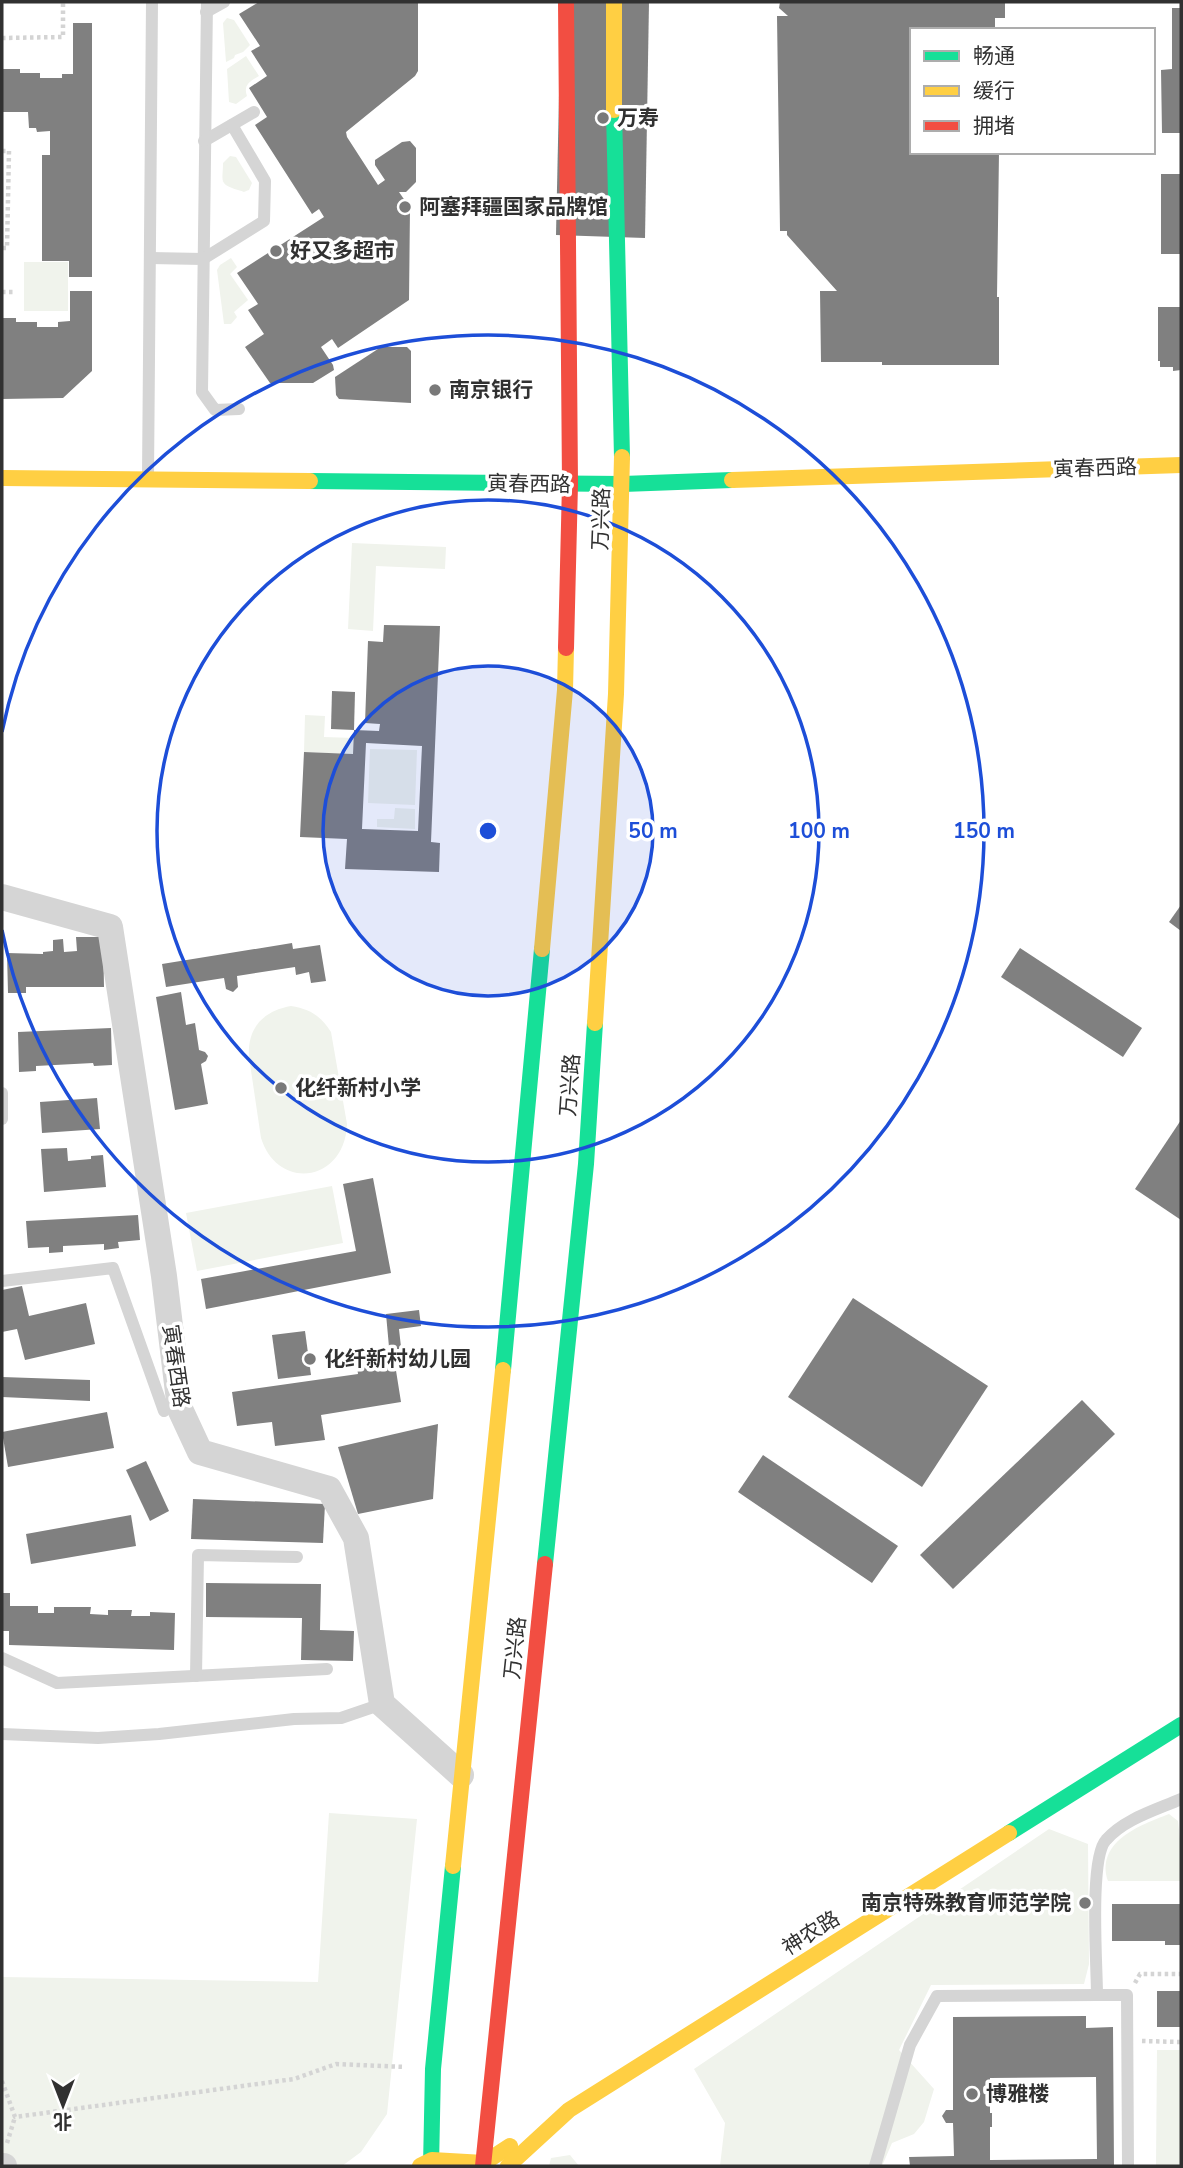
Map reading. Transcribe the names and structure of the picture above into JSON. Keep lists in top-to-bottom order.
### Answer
{
  "streets": {
    "main road": ["寅春西路", "万兴路", "神农路"]
  },
  "crossings": [
    ["寅春西路", "万兴路"],
    ["万兴路", "神农路"]
  ],
  "places": [
    "万寿",
    "阿塞拜疆国家品牌馆",
    "好又多超市",
    "南京银行",
    "化纤新村小学",
    "化纤新村幼儿园",
    "南京特殊教育师范学院",
    "博雅楼"
  ],
  "legend": ["畅通", "缓行", "拥堵"],
  "north": "bottom",
  "rings": ["50 m", "100 m", "150 m"]
}
